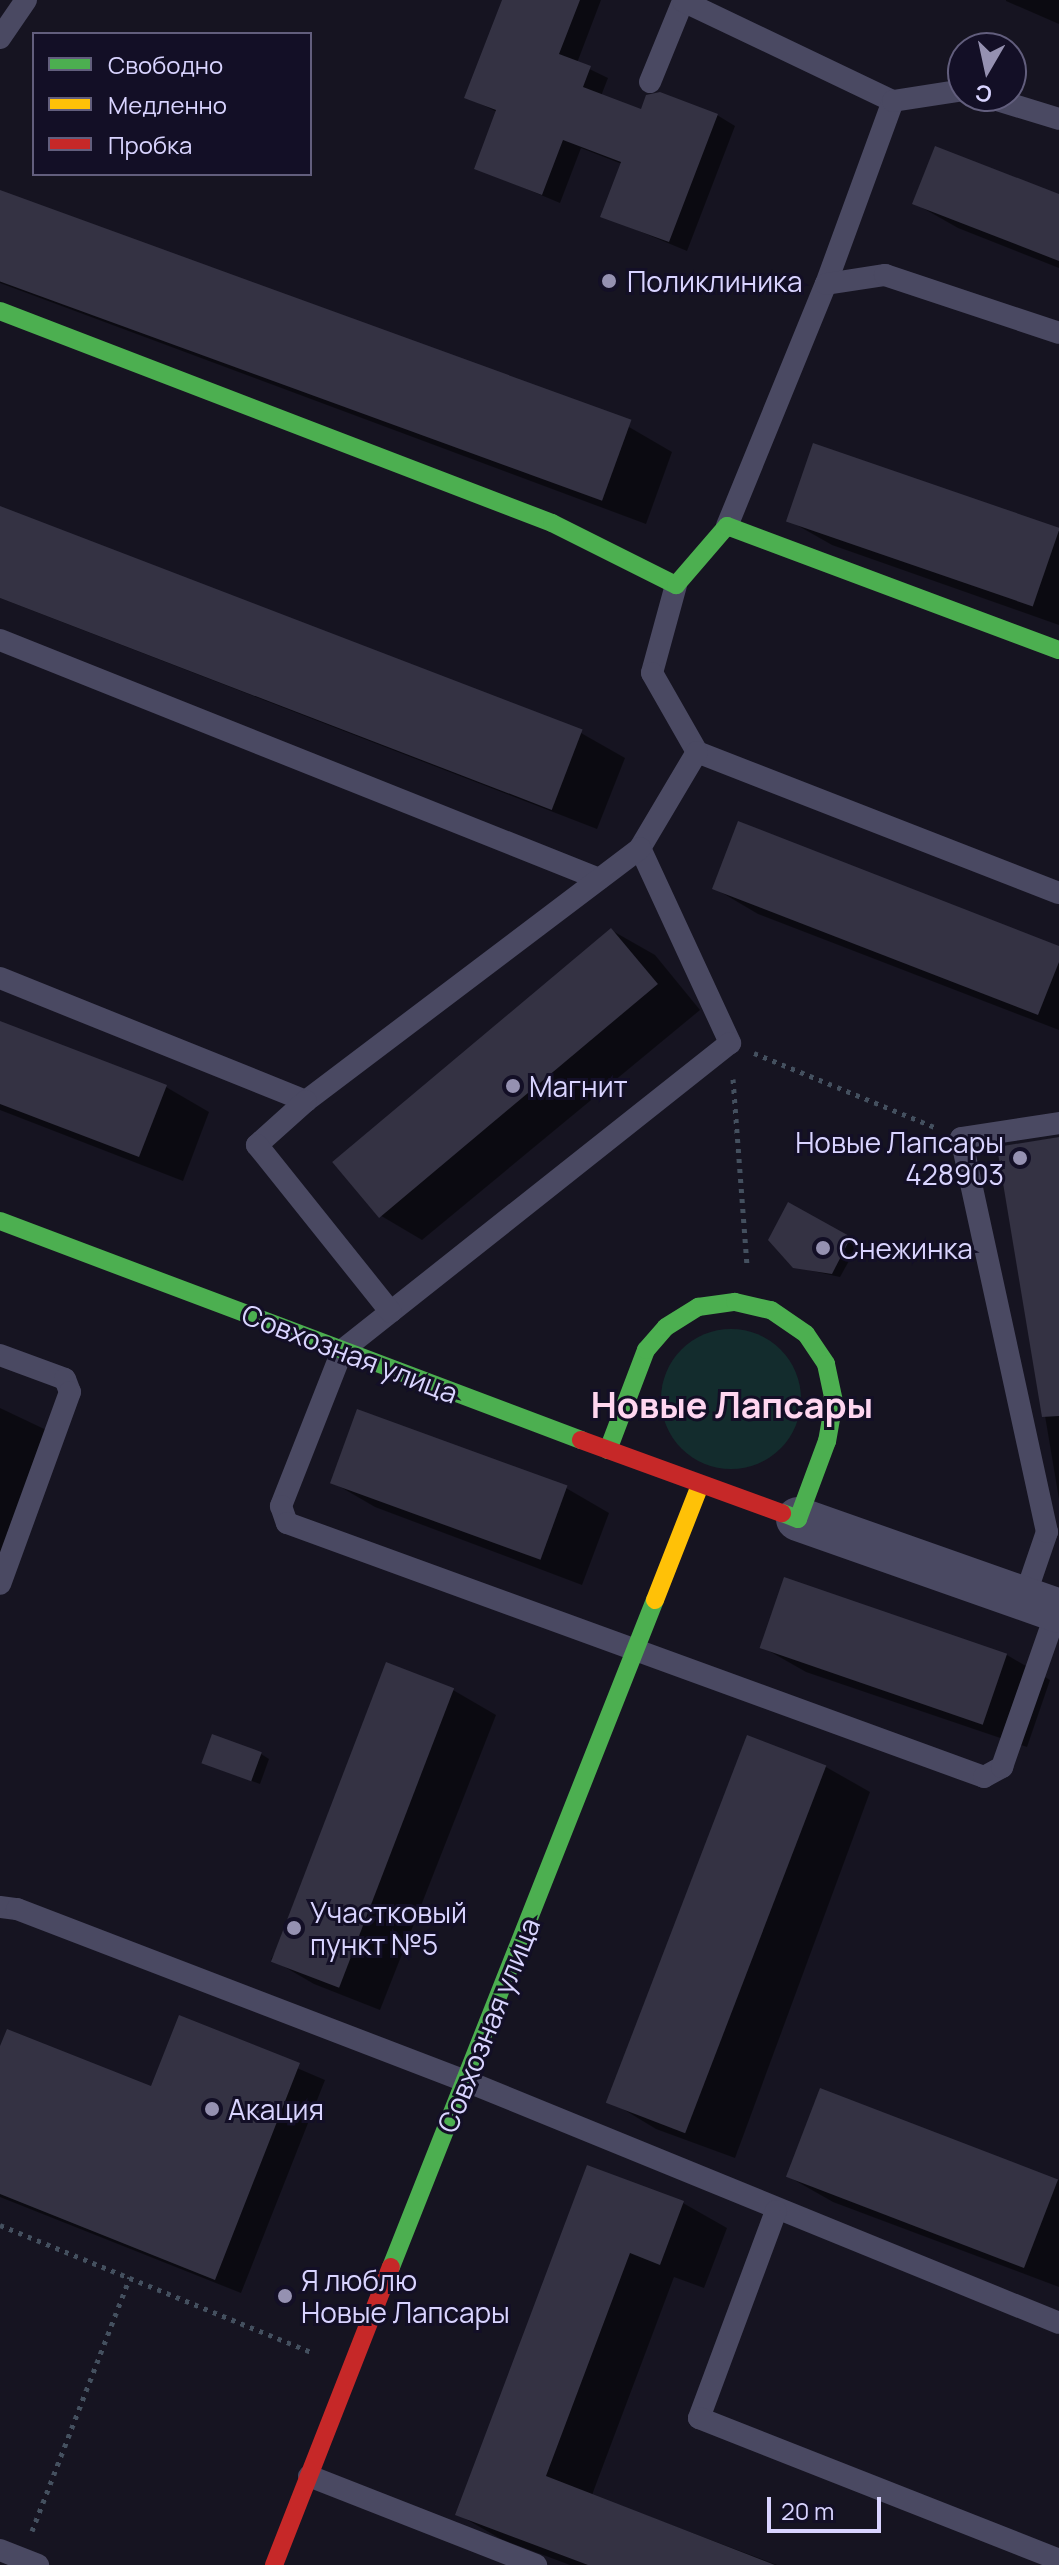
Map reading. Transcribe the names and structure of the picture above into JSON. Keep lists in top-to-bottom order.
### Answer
{
  "streets": {
    "street": ["Совхозная улица"]
  },
  "districts": ["Новые Лапсары"],
  "places": [
    "Поликлиника",
    "Магнит",
    "Новые Лапсары 428903",
    "Снежинка",
    "Участковый пункт №5",
    "Акация",
    "Я люблю Новые Лапсары"
  ],
  "legend": ["Свободно", "Медленно", "Пробка"],
  "scale_bar": "20 m",
  "north": "bottom"
}
